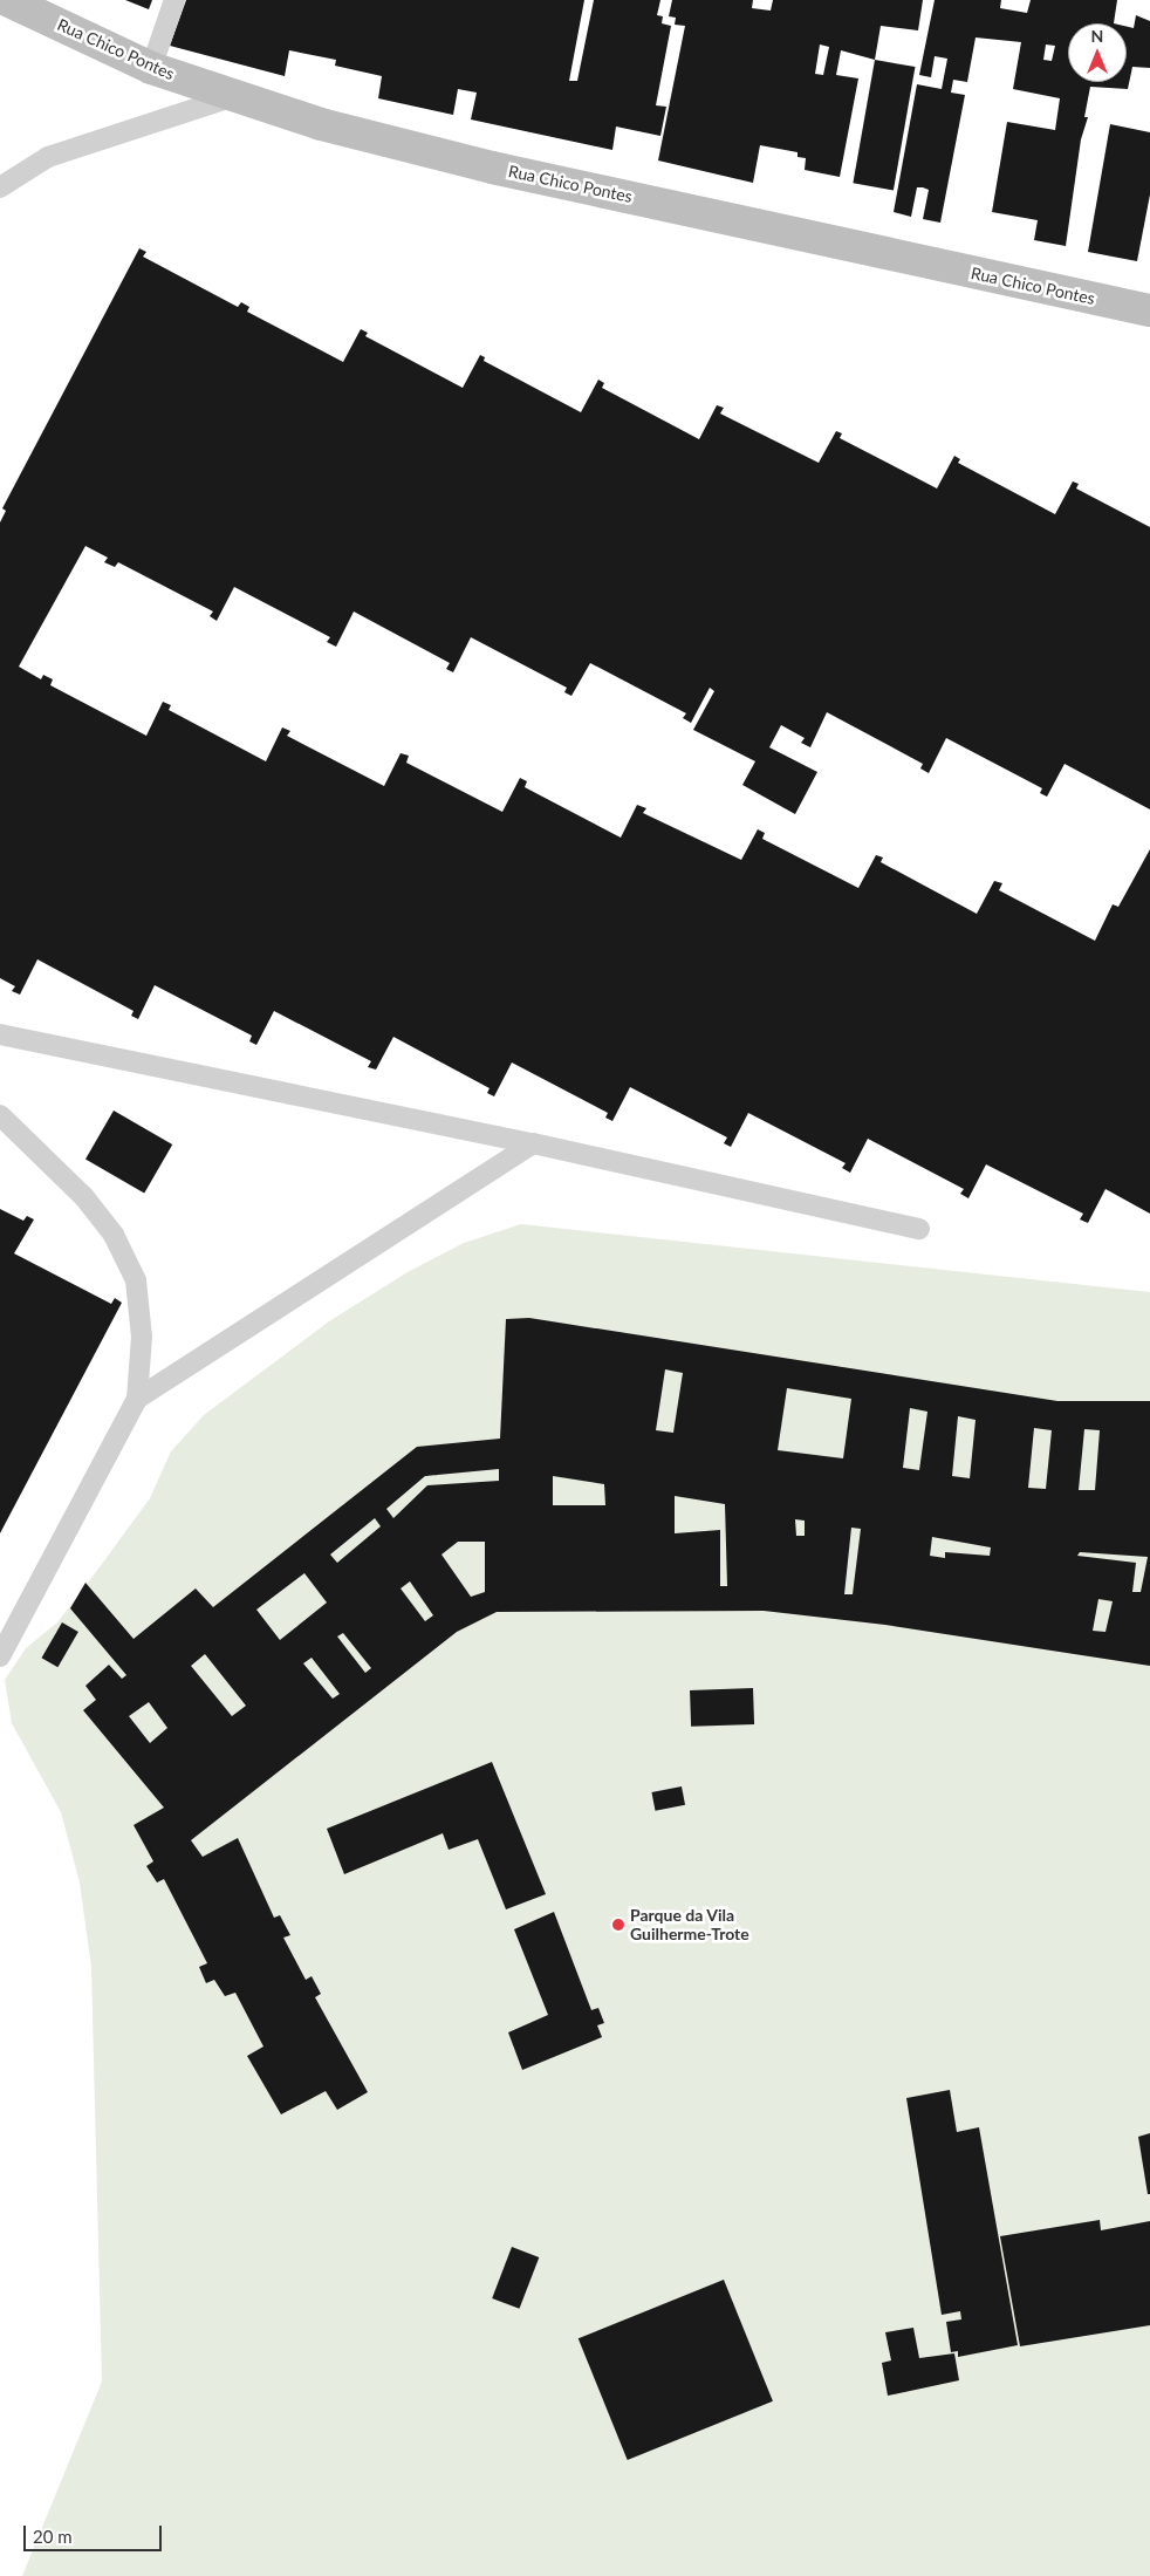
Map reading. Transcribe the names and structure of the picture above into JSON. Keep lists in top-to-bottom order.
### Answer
{
  "streets": {
    "main road": ["Rua Chico Pontes"]
  },
  "places": ["Parque da Vila Guilherme-Trote"],
  "scale_bar": "20 m",
  "north": "top"
}
